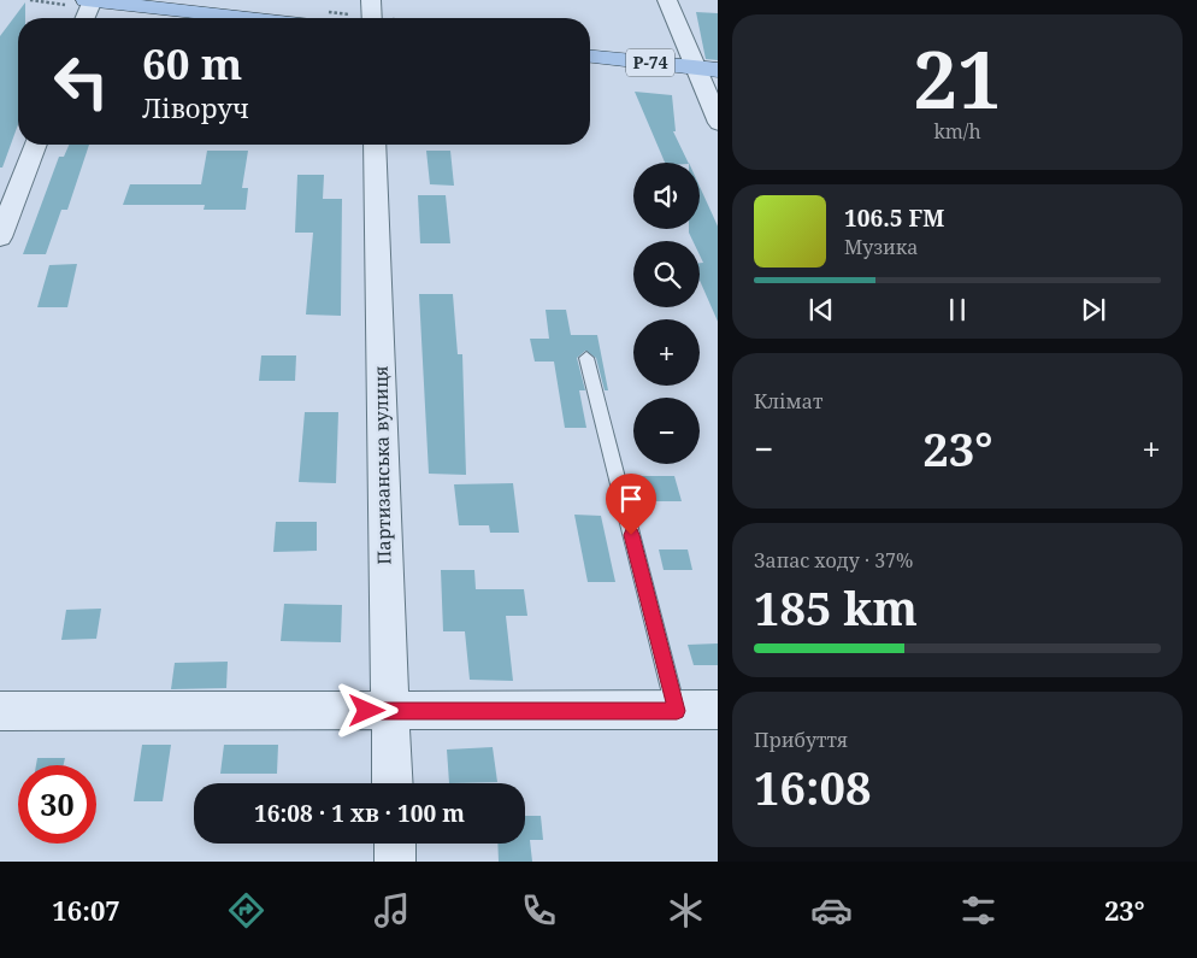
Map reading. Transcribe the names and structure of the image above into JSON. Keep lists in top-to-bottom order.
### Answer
{
  "streets": {
    "main road": ["Р-74"],
    "street": ["Партизанська вулиця"]
  },
  "page": {
    "tile": [
      ["21", "km/h"],
      "Клімат",
      ["Запас ходу · 37%", "185 km"],
      ["Прибуття", "16:08"]
    ],
    "turn": ["60 m", "Ліворуч"],
    "map_buttons": ["+", "−"],
    "song": ["106.5 FM", "Музика"],
    "heat": ["−", "23°", "+"],
    "limit": "30",
    "trip": "16:08 · 1 хв · 100 m",
    "tabs": ["16:07", "23°"]
  }
}
